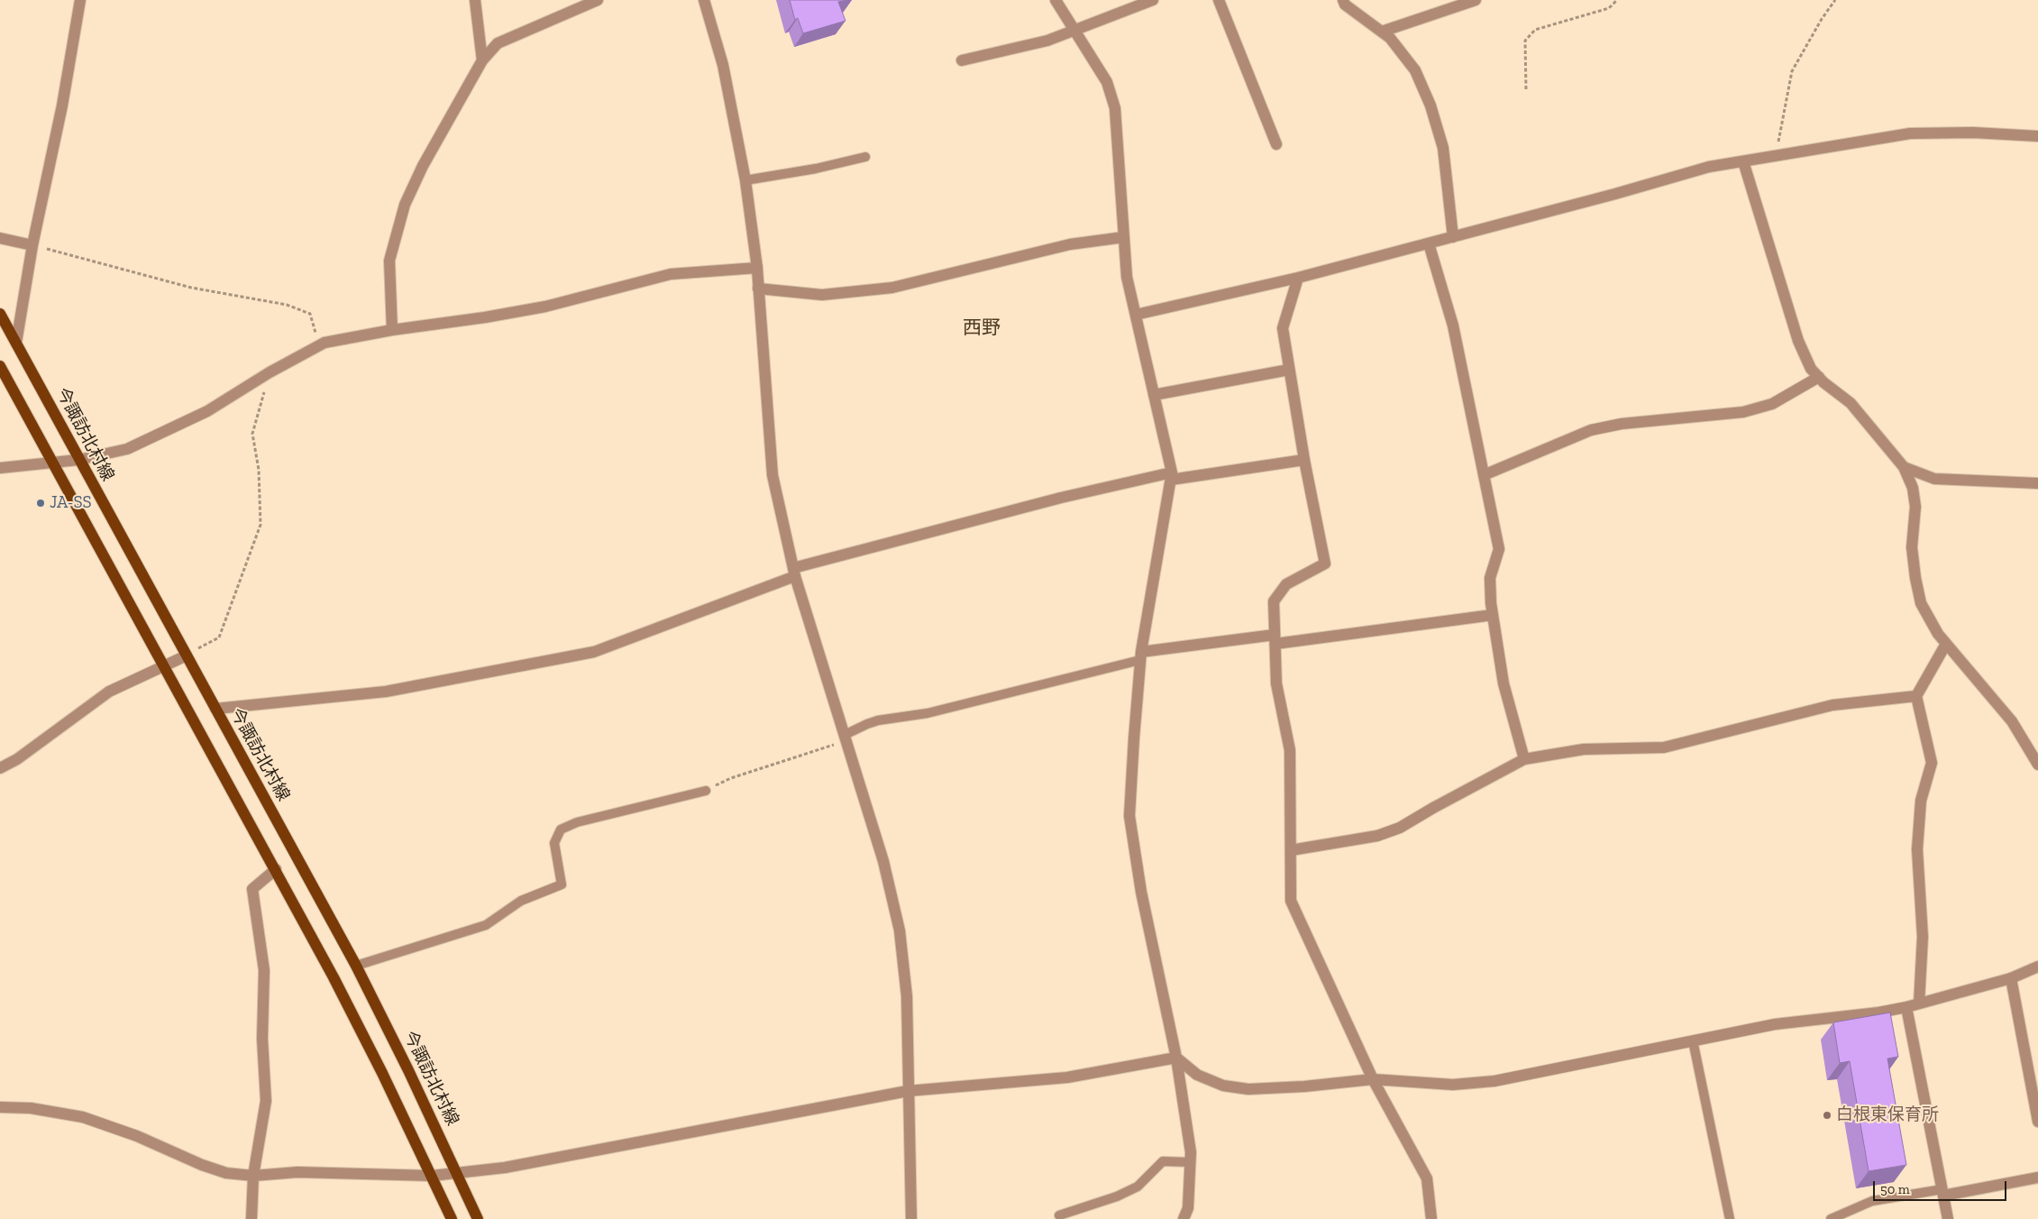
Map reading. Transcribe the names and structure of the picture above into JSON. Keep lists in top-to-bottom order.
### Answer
{
  "streets": {
    "main road": ["今諏訪北村線"]
  },
  "districts": ["西野"],
  "places": ["JA-SS", "白根東保育所"],
  "scale_bar": "50 m"
}
